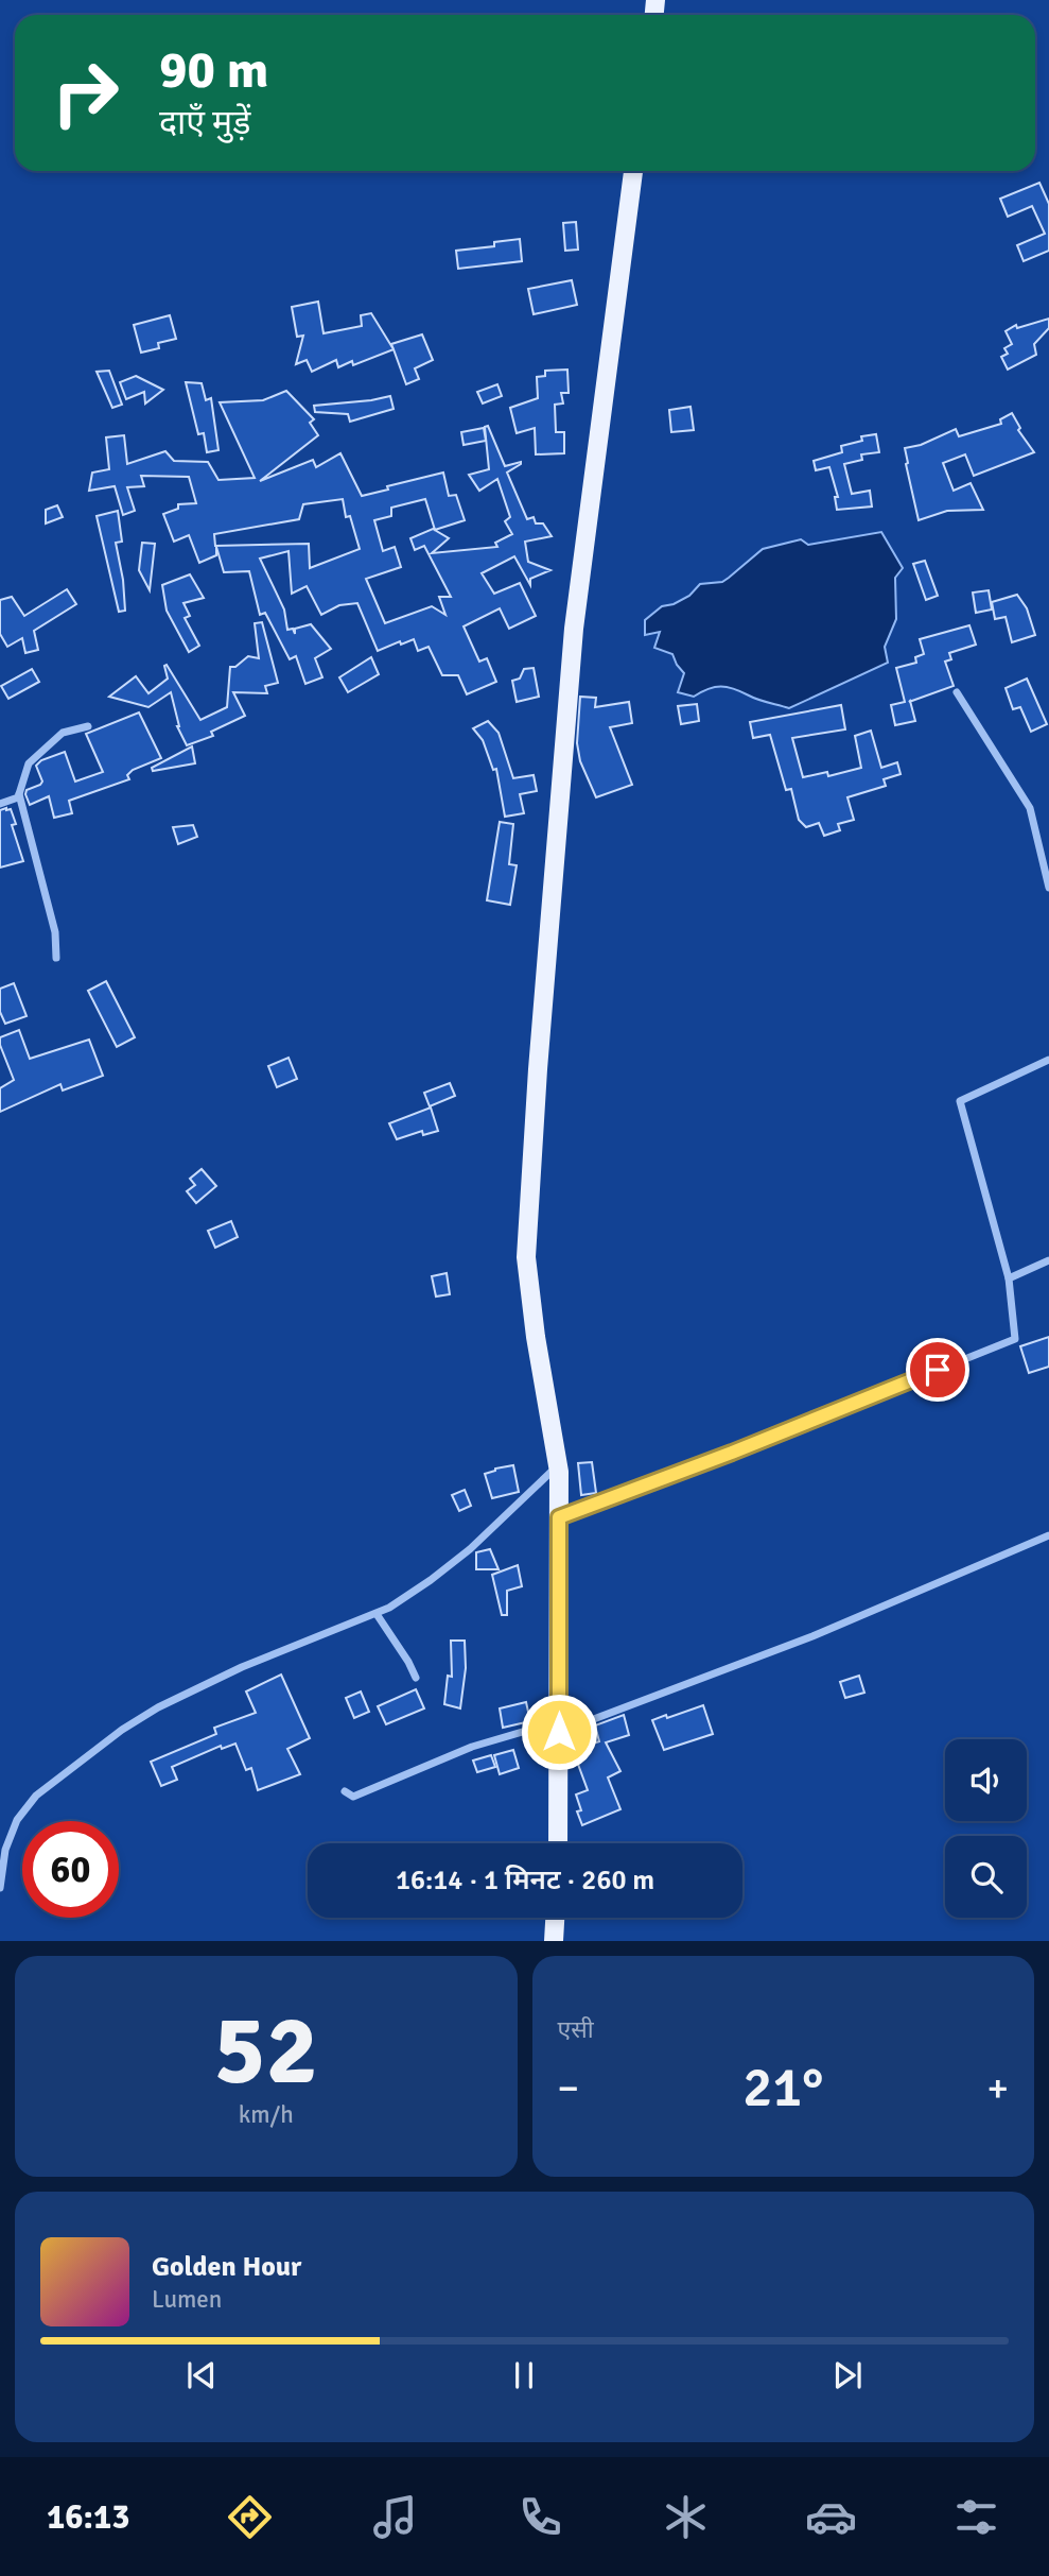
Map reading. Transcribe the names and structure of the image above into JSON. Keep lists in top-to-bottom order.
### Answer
{
  "page": {
    "turn": ["90 m", "दाएँ मुड़ें"],
    "limit": "60",
    "trip": "16:14 · 1 मिनट · 260 m",
    "tile": [
      ["52", "km/h"],
      "एसी"
    ],
    "heat": ["−", "21°", "+"],
    "song": ["Golden Hour", "Lumen"],
    "tabs": "16:13"
  }
}
